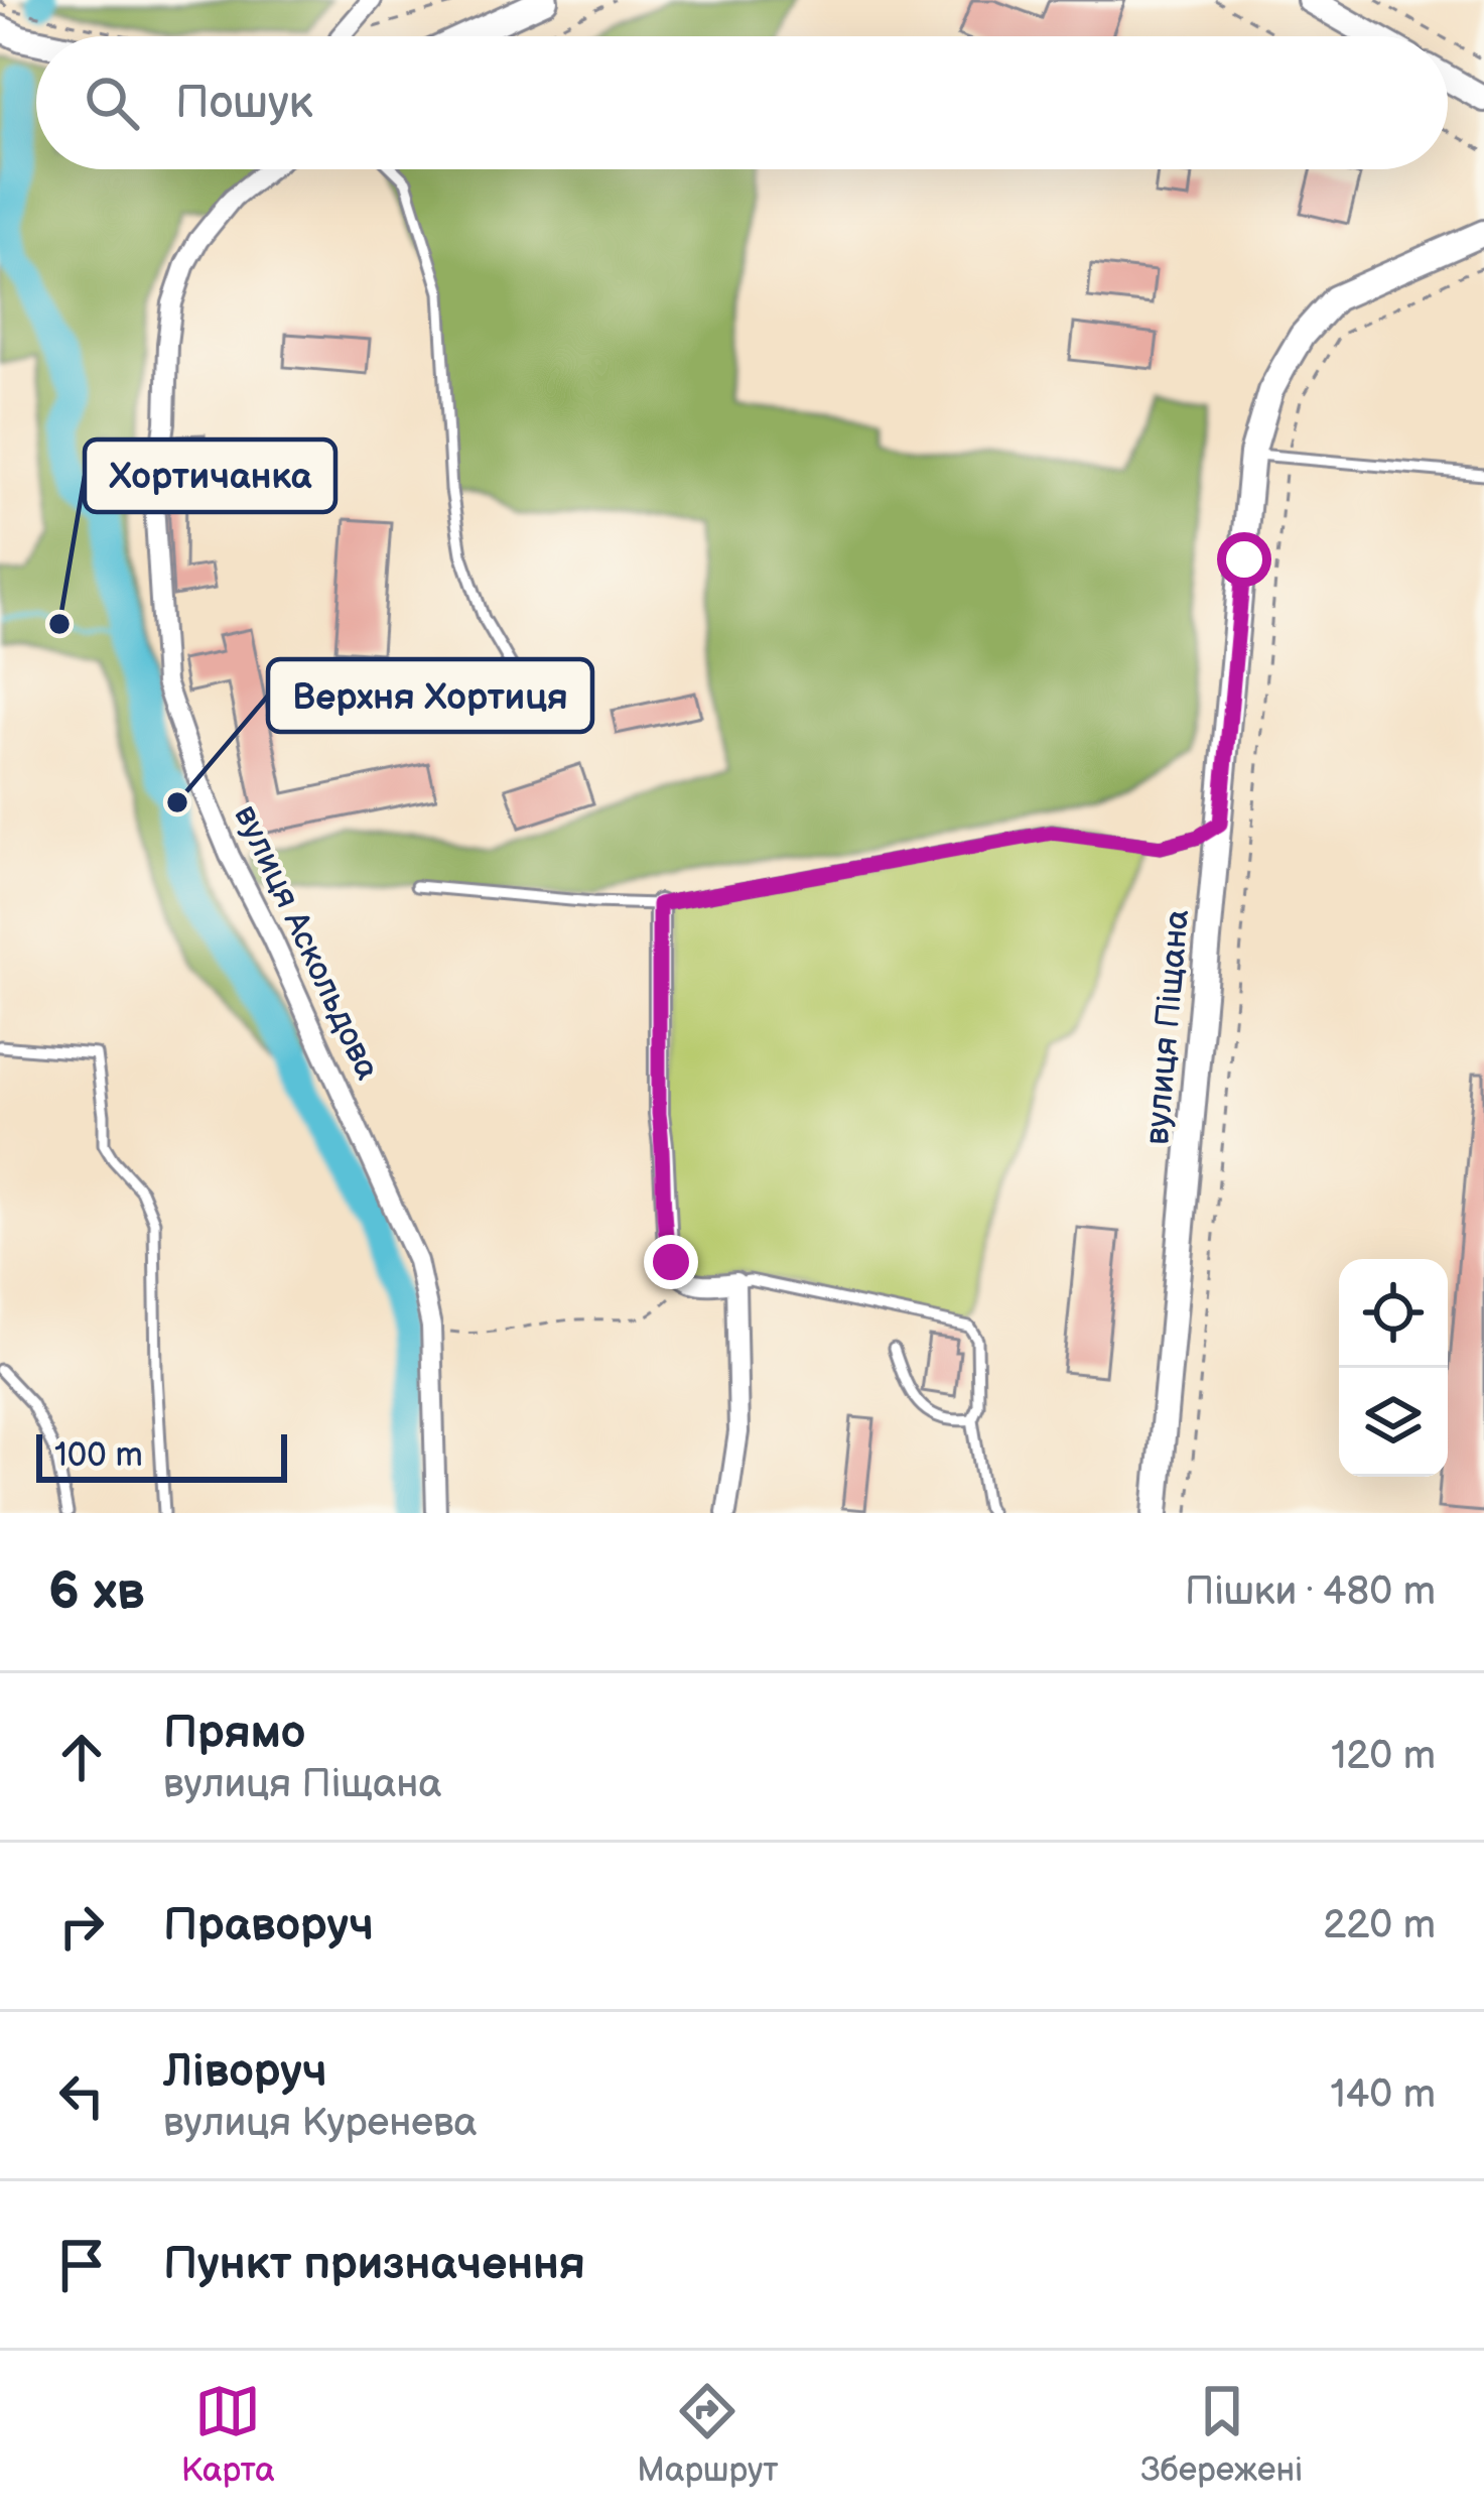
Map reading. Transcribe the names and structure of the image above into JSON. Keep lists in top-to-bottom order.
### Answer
{
  "streets": {
    "street": ["вулиця Аскольдова", "вулиця Піщана"]
  },
  "places": ["Хортичанка", "Верхня Хортиця"],
  "scale_bar": "100 m",
  "page": {
    "search": "Пошук",
    "scale": "100 m",
    "heading": ["6 хв", "Пішки · 480 m"],
    "list": [
      ["Прямо", "вулиця Піщана", "120 m"],
      ["Праворуч", "220 m"],
      ["Ліворуч", "вулиця Куренева", "140 m"],
      "Пункт призначення"
    ],
    "nav": ["Карта", "Маршрут", "Збережені"]
  }
}
